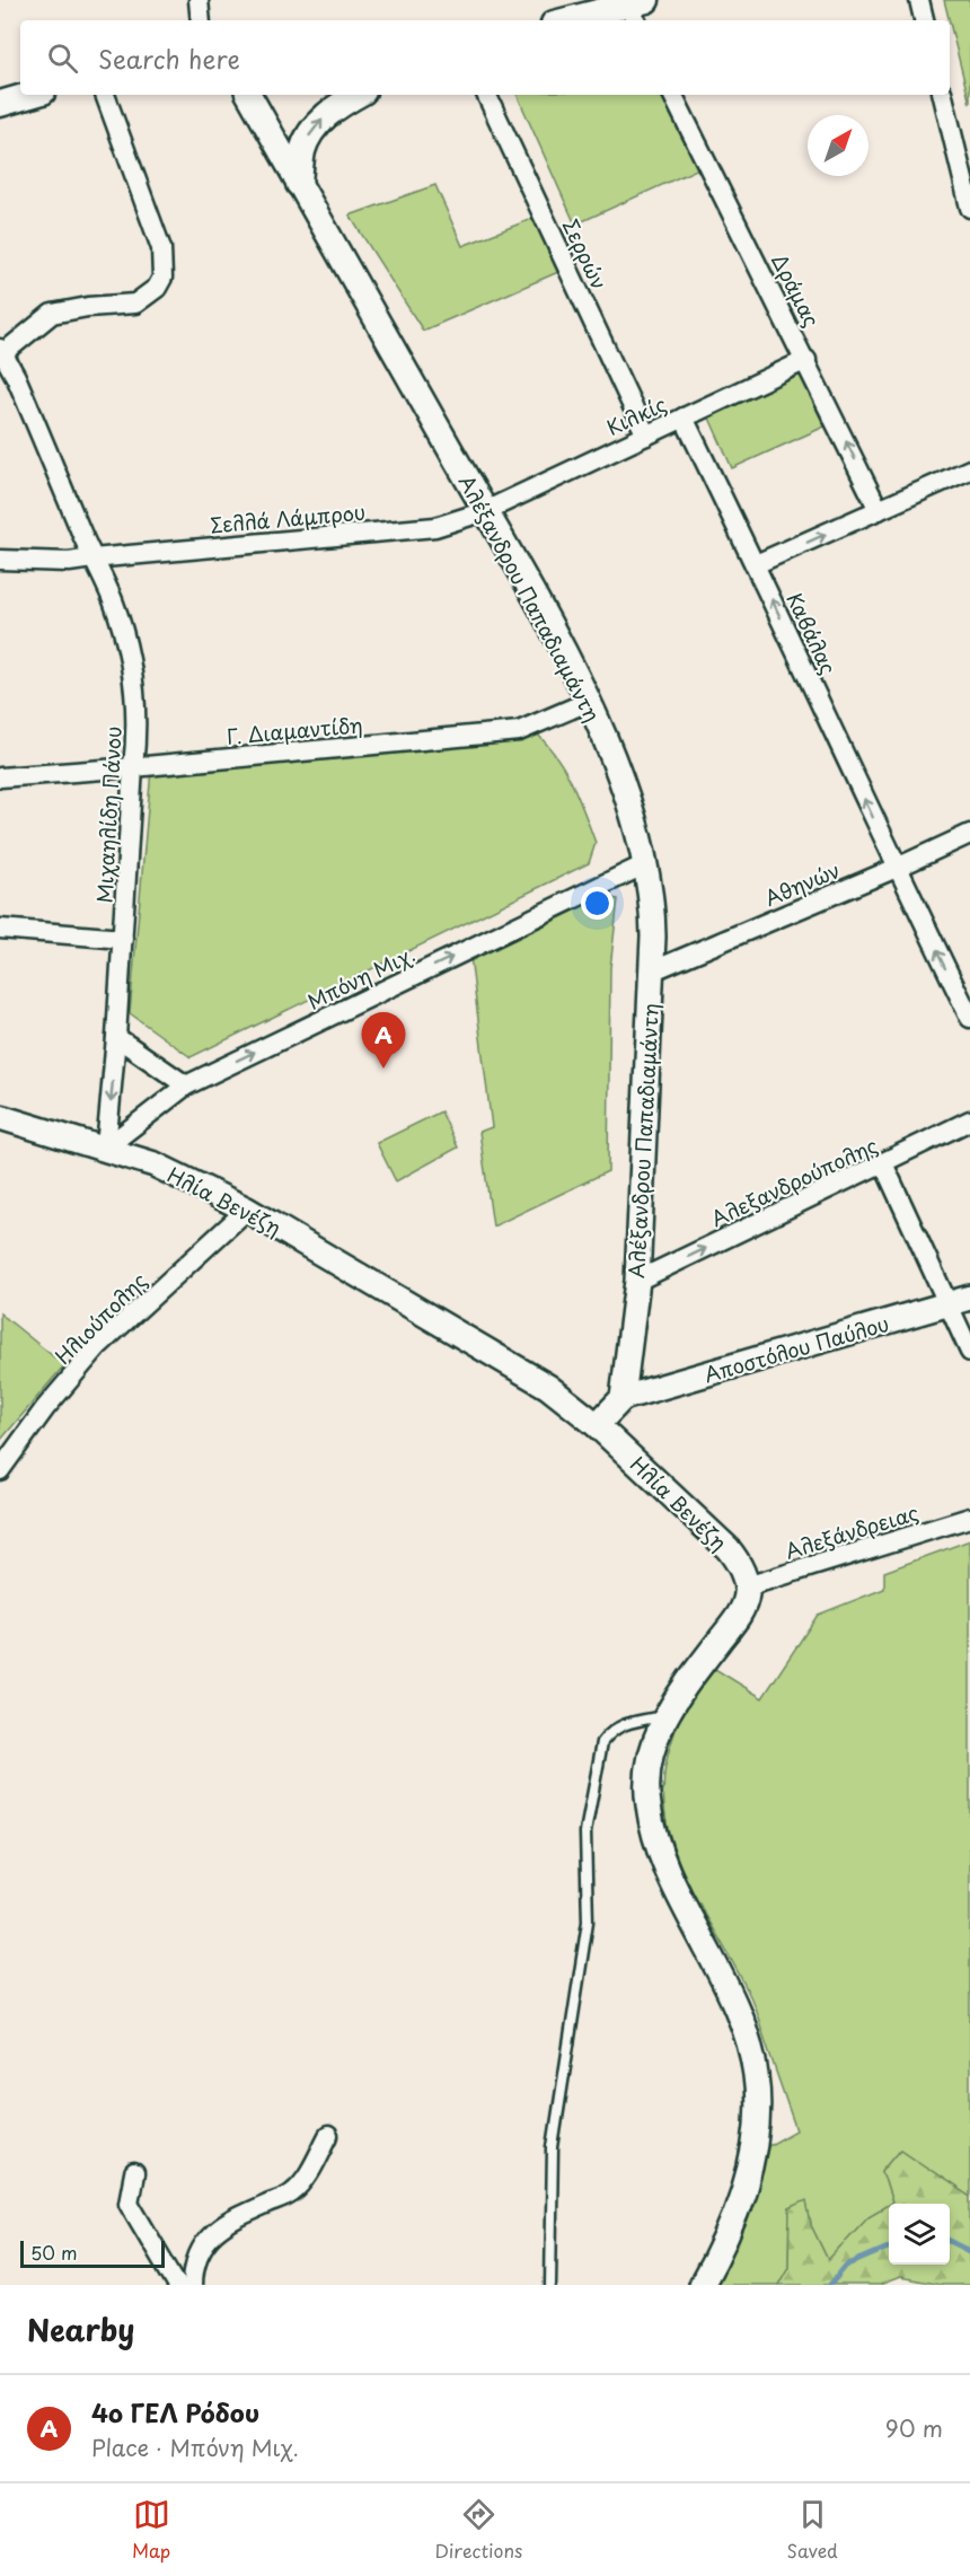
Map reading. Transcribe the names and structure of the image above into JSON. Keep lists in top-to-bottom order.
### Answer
{
  "streets": {
    "street": [
      "Σερρών",
      "Δράμας",
      "Κιλκίς",
      "Σελλά Λάμπρου",
      "Αλέξανδρου Παπαδιαμάντη",
      "Καβάλας",
      "Γ. Διαμαντίδη",
      "Μιχαηλίδη Πάνου",
      "Αθηνών",
      "Μπόνη Μιχ.",
      "Αλεξανδρούπολης",
      "Ηλία Βενέζη",
      "Ηλιούπολης",
      "Αποστόλου Παύλου",
      "Αλεξάνδρειας"
    ]
  },
  "crossings": [
    ["Σερρών", "Κιλκίς"],
    ["Δράμας", "Κιλκίς"],
    ["Κιλκίς", "Σελλά Λάμπρου"],
    ["Κιλκίς", "Αλέξανδρου Παπαδιαμάντη"],
    ["Κιλκίς", "Καβάλας"],
    ["Σελλά Λάμπρου", "Αλέξανδρου Παπαδιαμάντη"],
    ["Σελλά Λάμπρου", "Μιχαηλίδη Πάνου"],
    ["Αλέξανδρου Παπαδιαμάντη", "Γ. Διαμαντίδη"],
    ["Αλέξανδρου Παπαδιαμάντη", "Αθηνών"],
    ["Αλέξανδρου Παπαδιαμάντη", "Μπόνη Μιχ."],
    ["Αλέξανδρου Παπαδιαμάντη", "Αλεξανδρούπολης"],
    ["Αλέξανδρου Παπαδιαμάντη", "Αποστόλου Παύλου"],
    ["Καβάλας", "Αθηνών"],
    ["Γ. Διαμαντίδη", "Μιχαηλίδη Πάνου"],
    ["Μιχαηλίδη Πάνου", "Μπόνη Μιχ."],
    ["Μιχαηλίδη Πάνου", "Ηλία Βενέζη"],
    ["Μπόνη Μιχ.", "Ηλία Βενέζη"],
    ["Ηλία Βενέζη", "Ηλιούπολης"],
    ["Ηλία Βενέζη", "Αλεξάνδρειας"]
  ],
  "one_way": [
    "Δράμας",
    "Καβάλας",
    "Μπόνη Μιχ.",
    "Αλεξανδρούπολης"
  ],
  "scale_bar": "50 m",
  "north": "top right",
  "page": {
    "search": "Search here",
    "pins": "A",
    "scale": "50 m",
    "heading": "Nearby",
    "list": [
      {
        "mark": "A",
        "name": "4ο ΓΕΛ Ρόδου",
        "note": "Place · Μπόνη Μιχ.",
        "value": "90 m"
      }
    ],
    "nav": ["Map", "Directions", "Saved"]
  }
}
